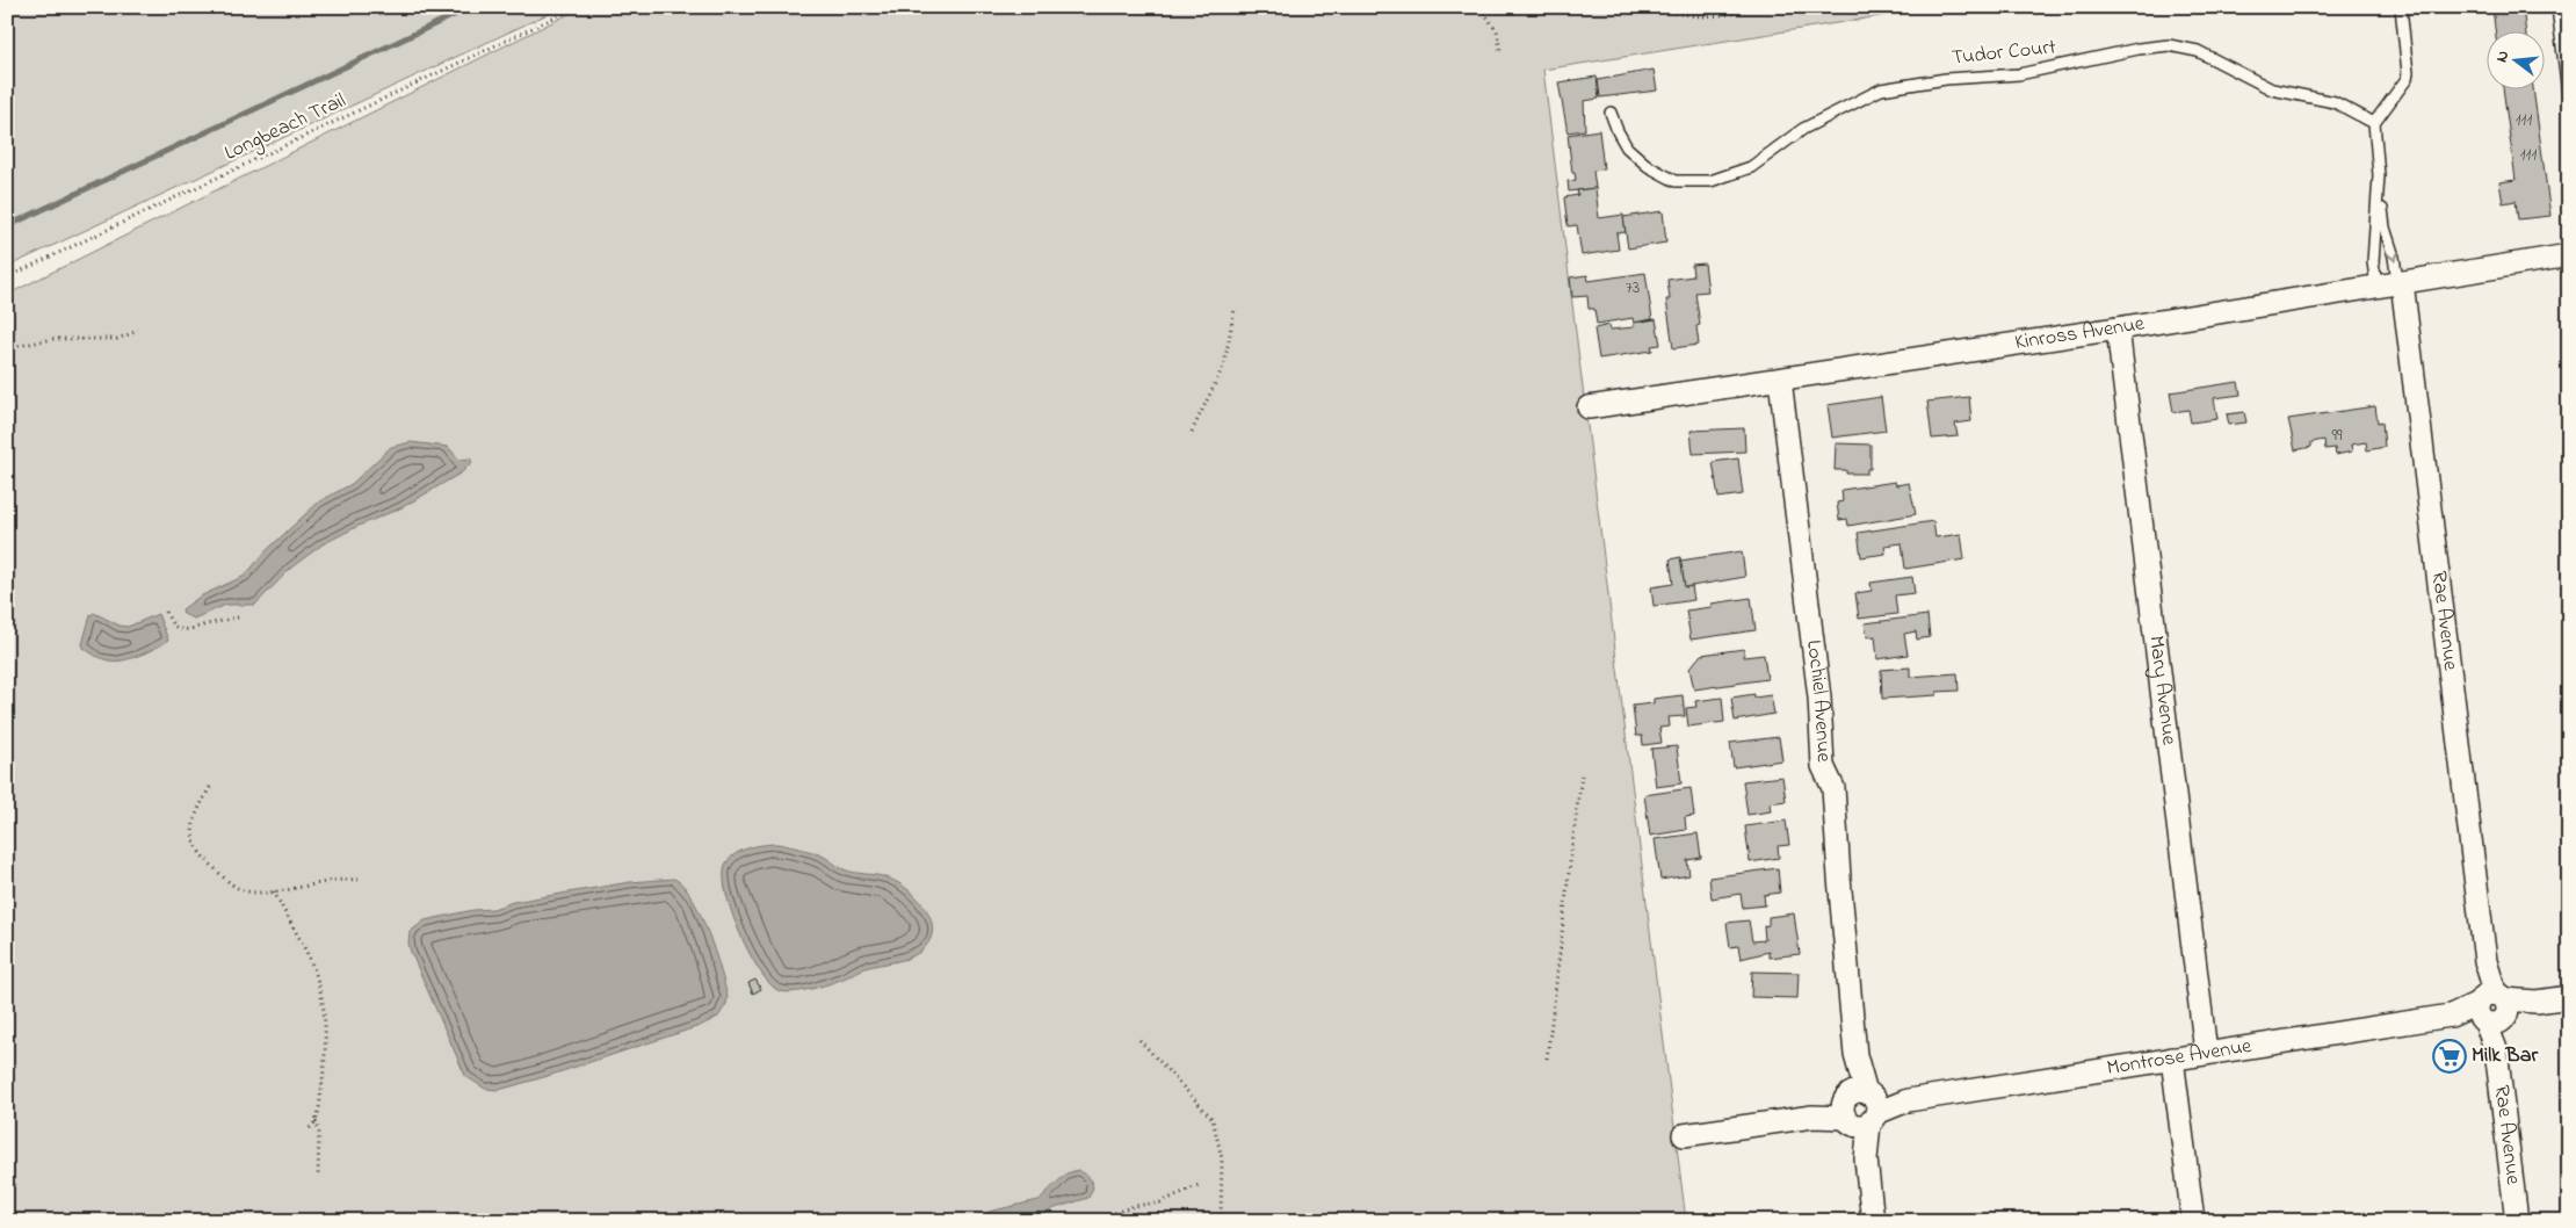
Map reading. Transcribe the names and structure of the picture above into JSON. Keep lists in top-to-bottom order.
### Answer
{
  "streets": {
    "street": [
      "Kinross Avenue",
      "Rae Avenue",
      "Mary Avenue",
      "Lochiel Avenue",
      "Montrose Avenue"
    ],
    "lane": ["Tudor Court"],
    "path": ["Longbeach Trail"]
  },
  "crossings": [
    ["Kinross Avenue", "Rae Avenue"],
    ["Kinross Avenue", "Mary Avenue"],
    ["Kinross Avenue", "Lochiel Avenue"],
    ["Rae Avenue", "Montrose Avenue"],
    ["Mary Avenue", "Montrose Avenue"],
    ["Lochiel Avenue", "Montrose Avenue"]
  ],
  "places": {
    "supermarket": ["Milk Bar"]
  },
  "house_numbers": [
    "111",
    "111",
    "73",
    "99"
  ],
  "north": "left"
}
